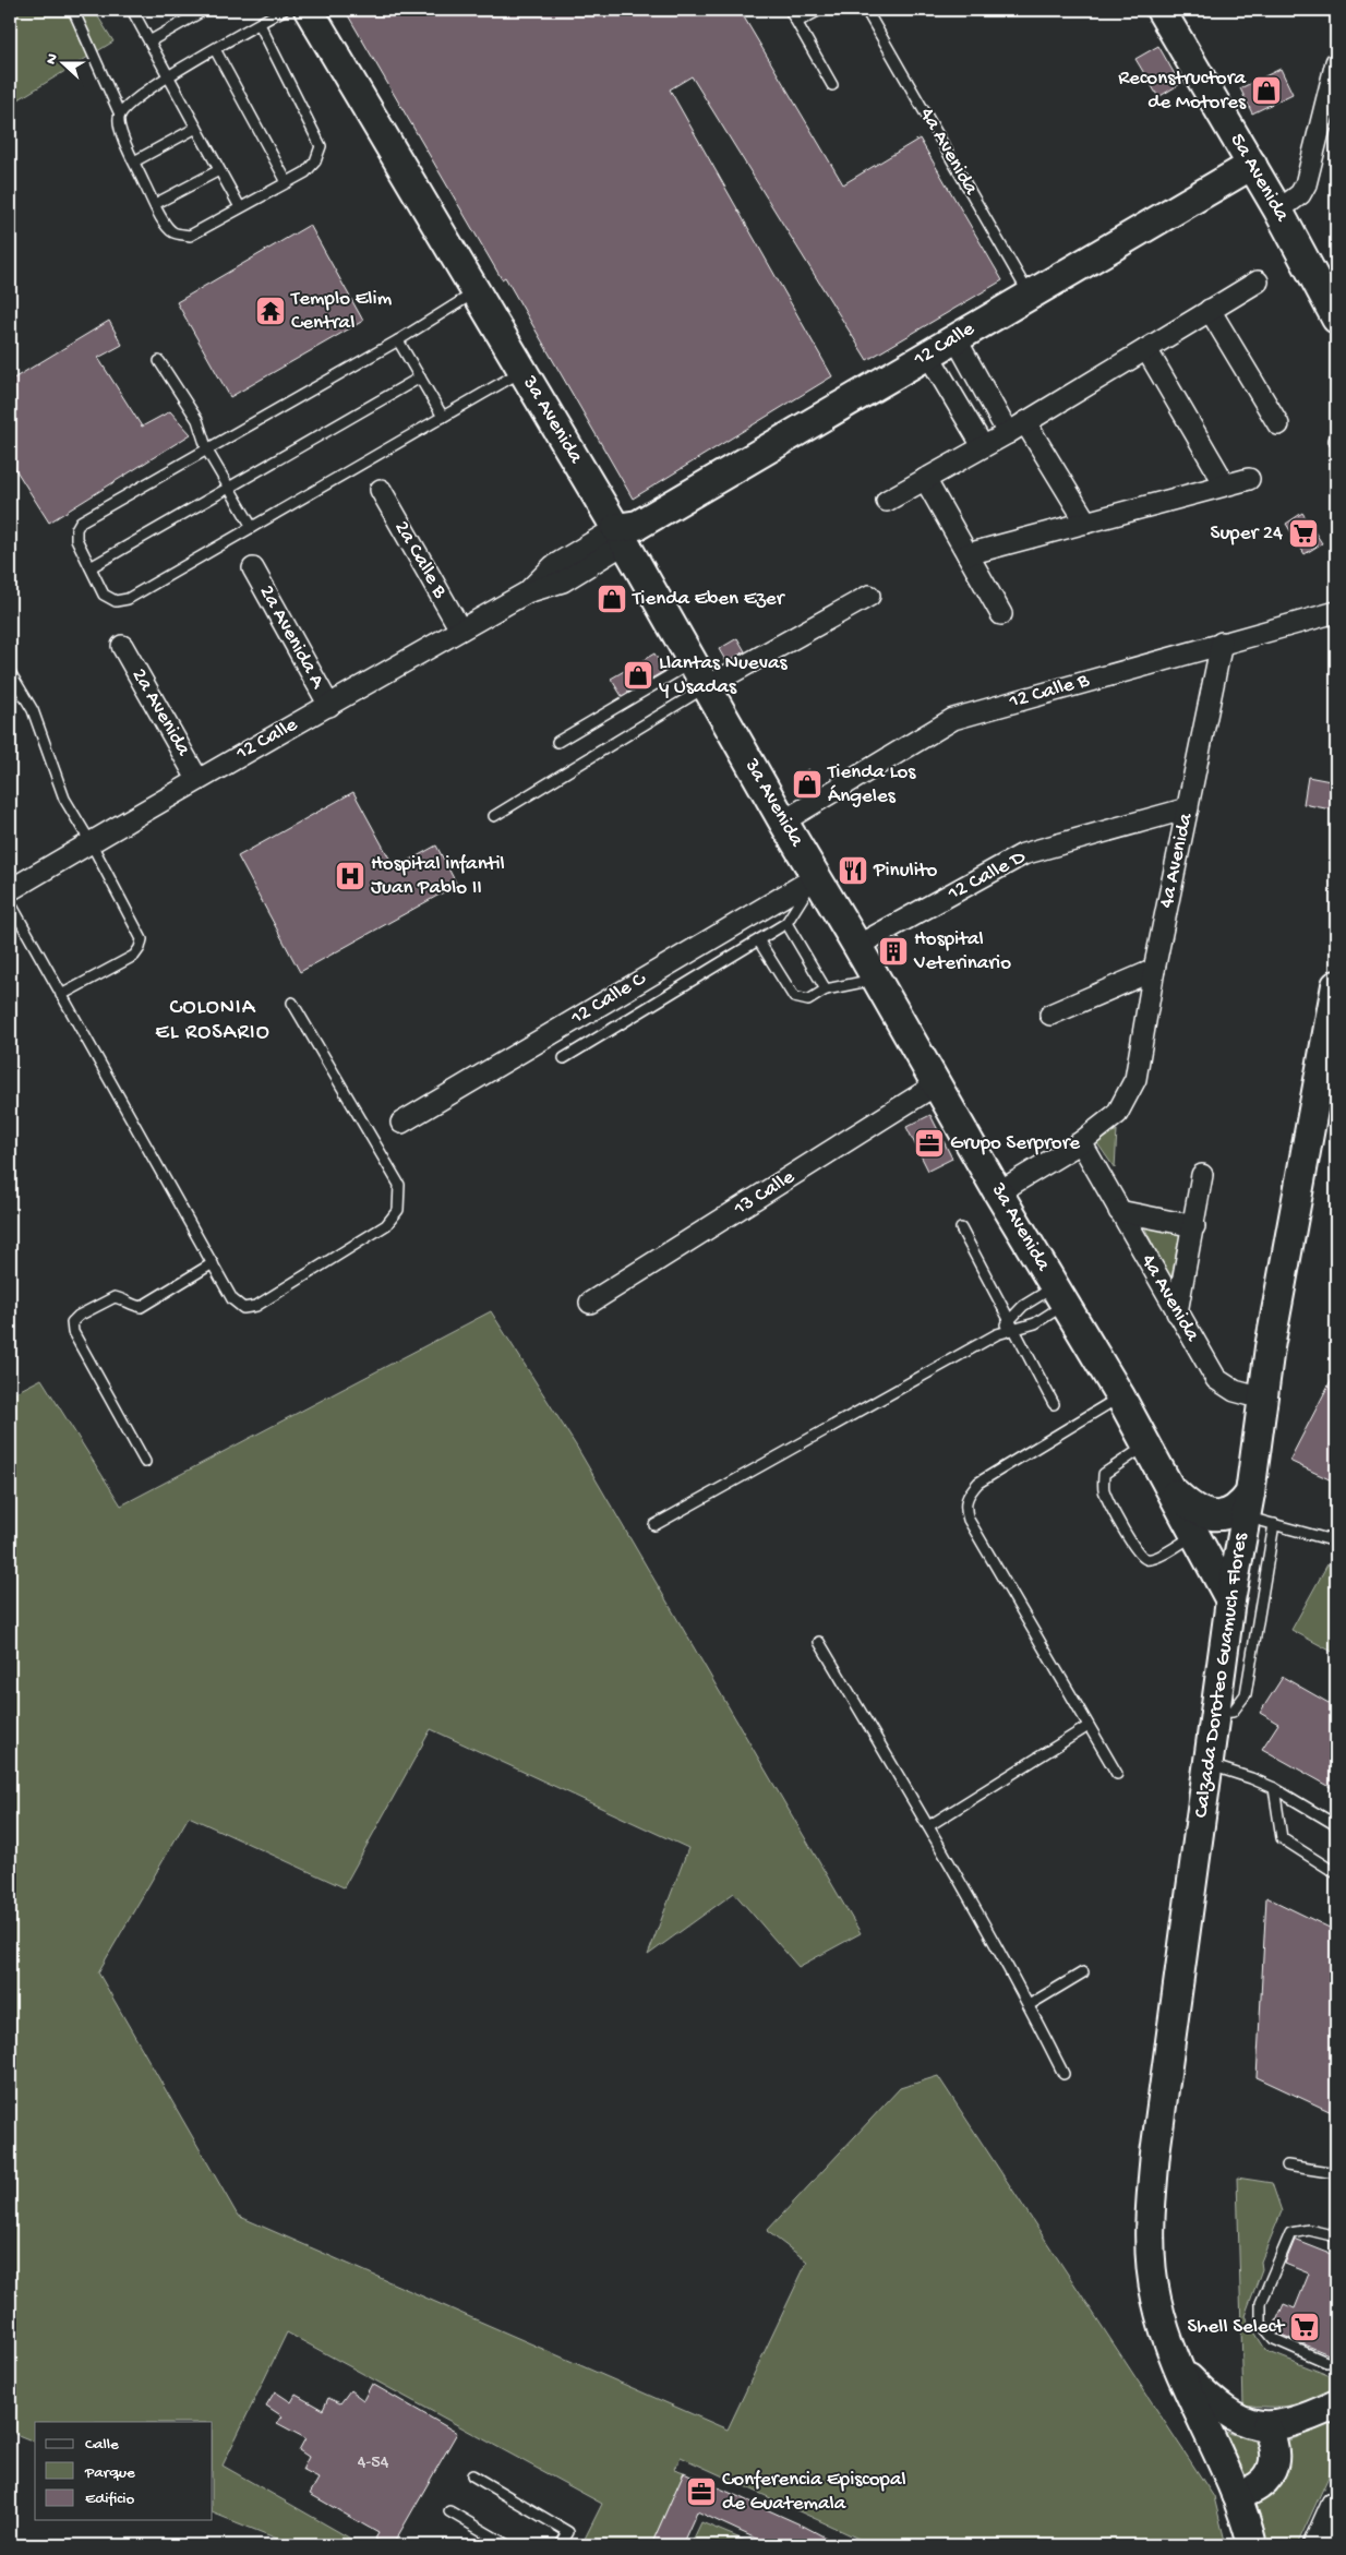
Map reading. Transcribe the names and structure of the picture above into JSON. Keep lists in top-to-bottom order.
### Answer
{
  "streets": {
    "main road": [
      "5a Avenida",
      "12 Calle",
      "3a Avenida",
      "Calzada Doroteo Guamuch Flores"
    ],
    "street": [
      "4a Avenida",
      "2a Calle B",
      "2a Avenida A",
      "12 Calle B",
      "2a Avenida",
      "12 Calle D",
      "12 Calle C",
      "13 Calle"
    ]
  },
  "crossings": [
    ["4a Avenida", "12 Calle"],
    ["4a Avenida", "3a Avenida"],
    ["4a Avenida", "12 Calle B"],
    ["4a Avenida", "12 Calle D"],
    ["4a Avenida", "Calzada Doroteo Guamuch Flores"],
    ["5a Avenida", "12 Calle"],
    ["12 Calle", "3a Avenida"],
    ["12 Calle", "2a Calle B"],
    ["12 Calle", "2a Avenida A"],
    ["12 Calle", "2a Avenida"],
    ["3a Avenida", "12 Calle B"],
    ["3a Avenida", "12 Calle D"],
    ["3a Avenida", "12 Calle C"],
    ["3a Avenida", "13 Calle"],
    ["3a Avenida", "Calzada Doroteo Guamuch Flores"]
  ],
  "districts": ["COLONIA EL ROSARIO"],
  "places": {
    "shop": [
      "Reconstructora de Motores",
      "Tienda Eben Ezer",
      "Llantas Nuevas y Usadas",
      "Tienda Los Ángeles"
    ],
    "temple": ["Templo Elim Central"],
    "supermarket": ["Super 24", "Shell Select"],
    "restaurant": ["Pinulito"],
    "hospital": ["Hospital infantil Juan Pablo II"],
    "building": ["Hospital Veterinario"],
    "office": ["Grupo Serprore", "Conferencia Episcopal de Guatemala"]
  },
  "house_numbers": ["4-54"],
  "legend": ["Calle", "Parque", "Edificio"],
  "north": "left"
}
